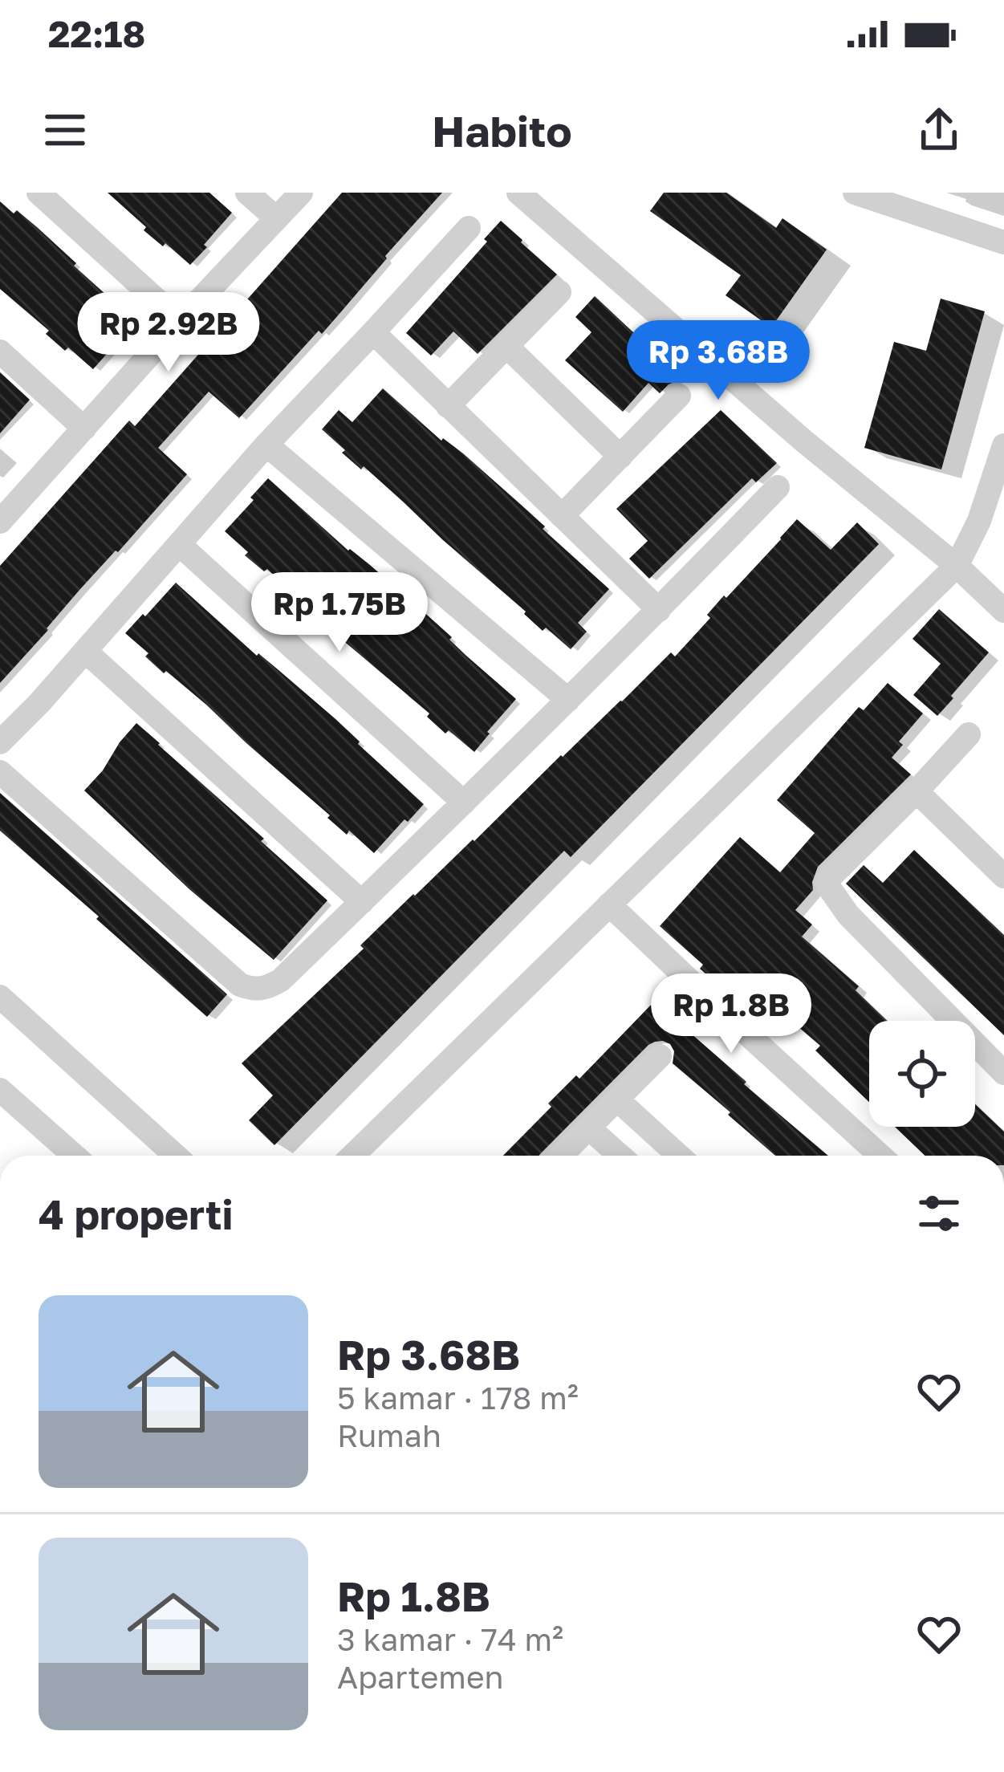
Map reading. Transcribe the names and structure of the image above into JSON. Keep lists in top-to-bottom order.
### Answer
{
  "page": {
    "status": "22:18",
    "header": "Habito",
    "price": [
      "Rp 2.92B",
      "Rp 3.68B",
      "Rp 1.75B",
      "Rp 1.8B"
    ],
    "heading": "4 properti",
    "list": [
      {
        "name": "Rp 3.68B",
        "note": "5 kamar · 178 m² · Rumah"
      },
      {
        "name": "Rp 1.8B",
        "note": "3 kamar · 74 m² · Apartemen"
      }
    ]
  }
}
